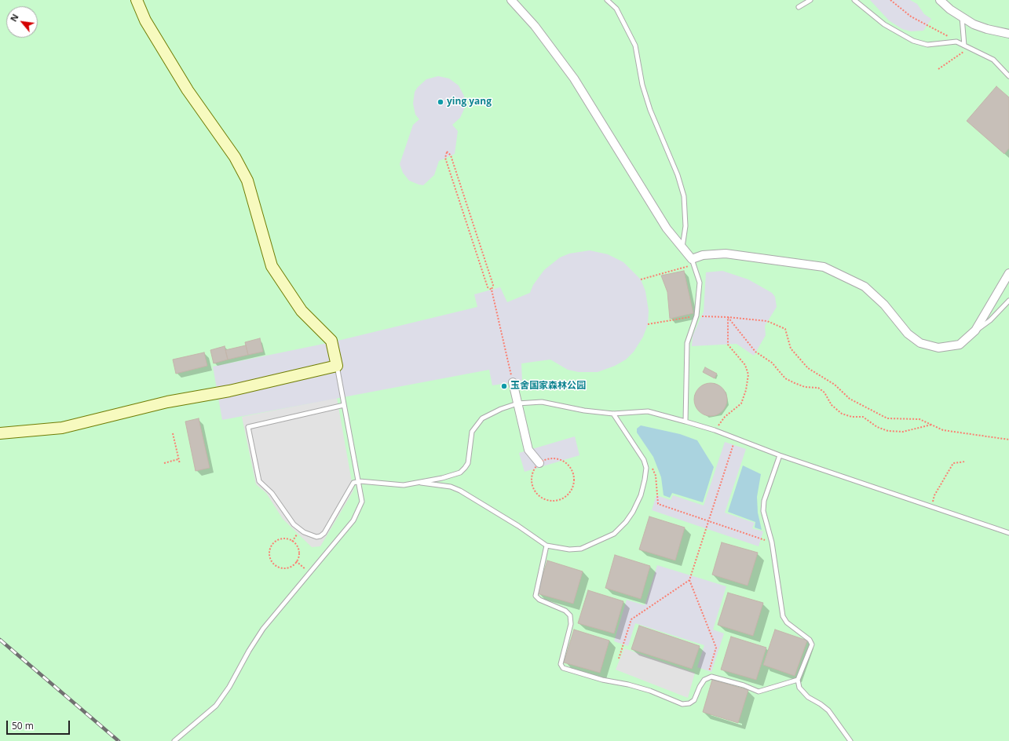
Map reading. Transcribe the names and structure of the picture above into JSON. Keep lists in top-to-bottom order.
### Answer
{
  "places": ["ying yang", "玉舍国家森林公园"],
  "scale_bar": "50 m",
  "north": "top left"
}
